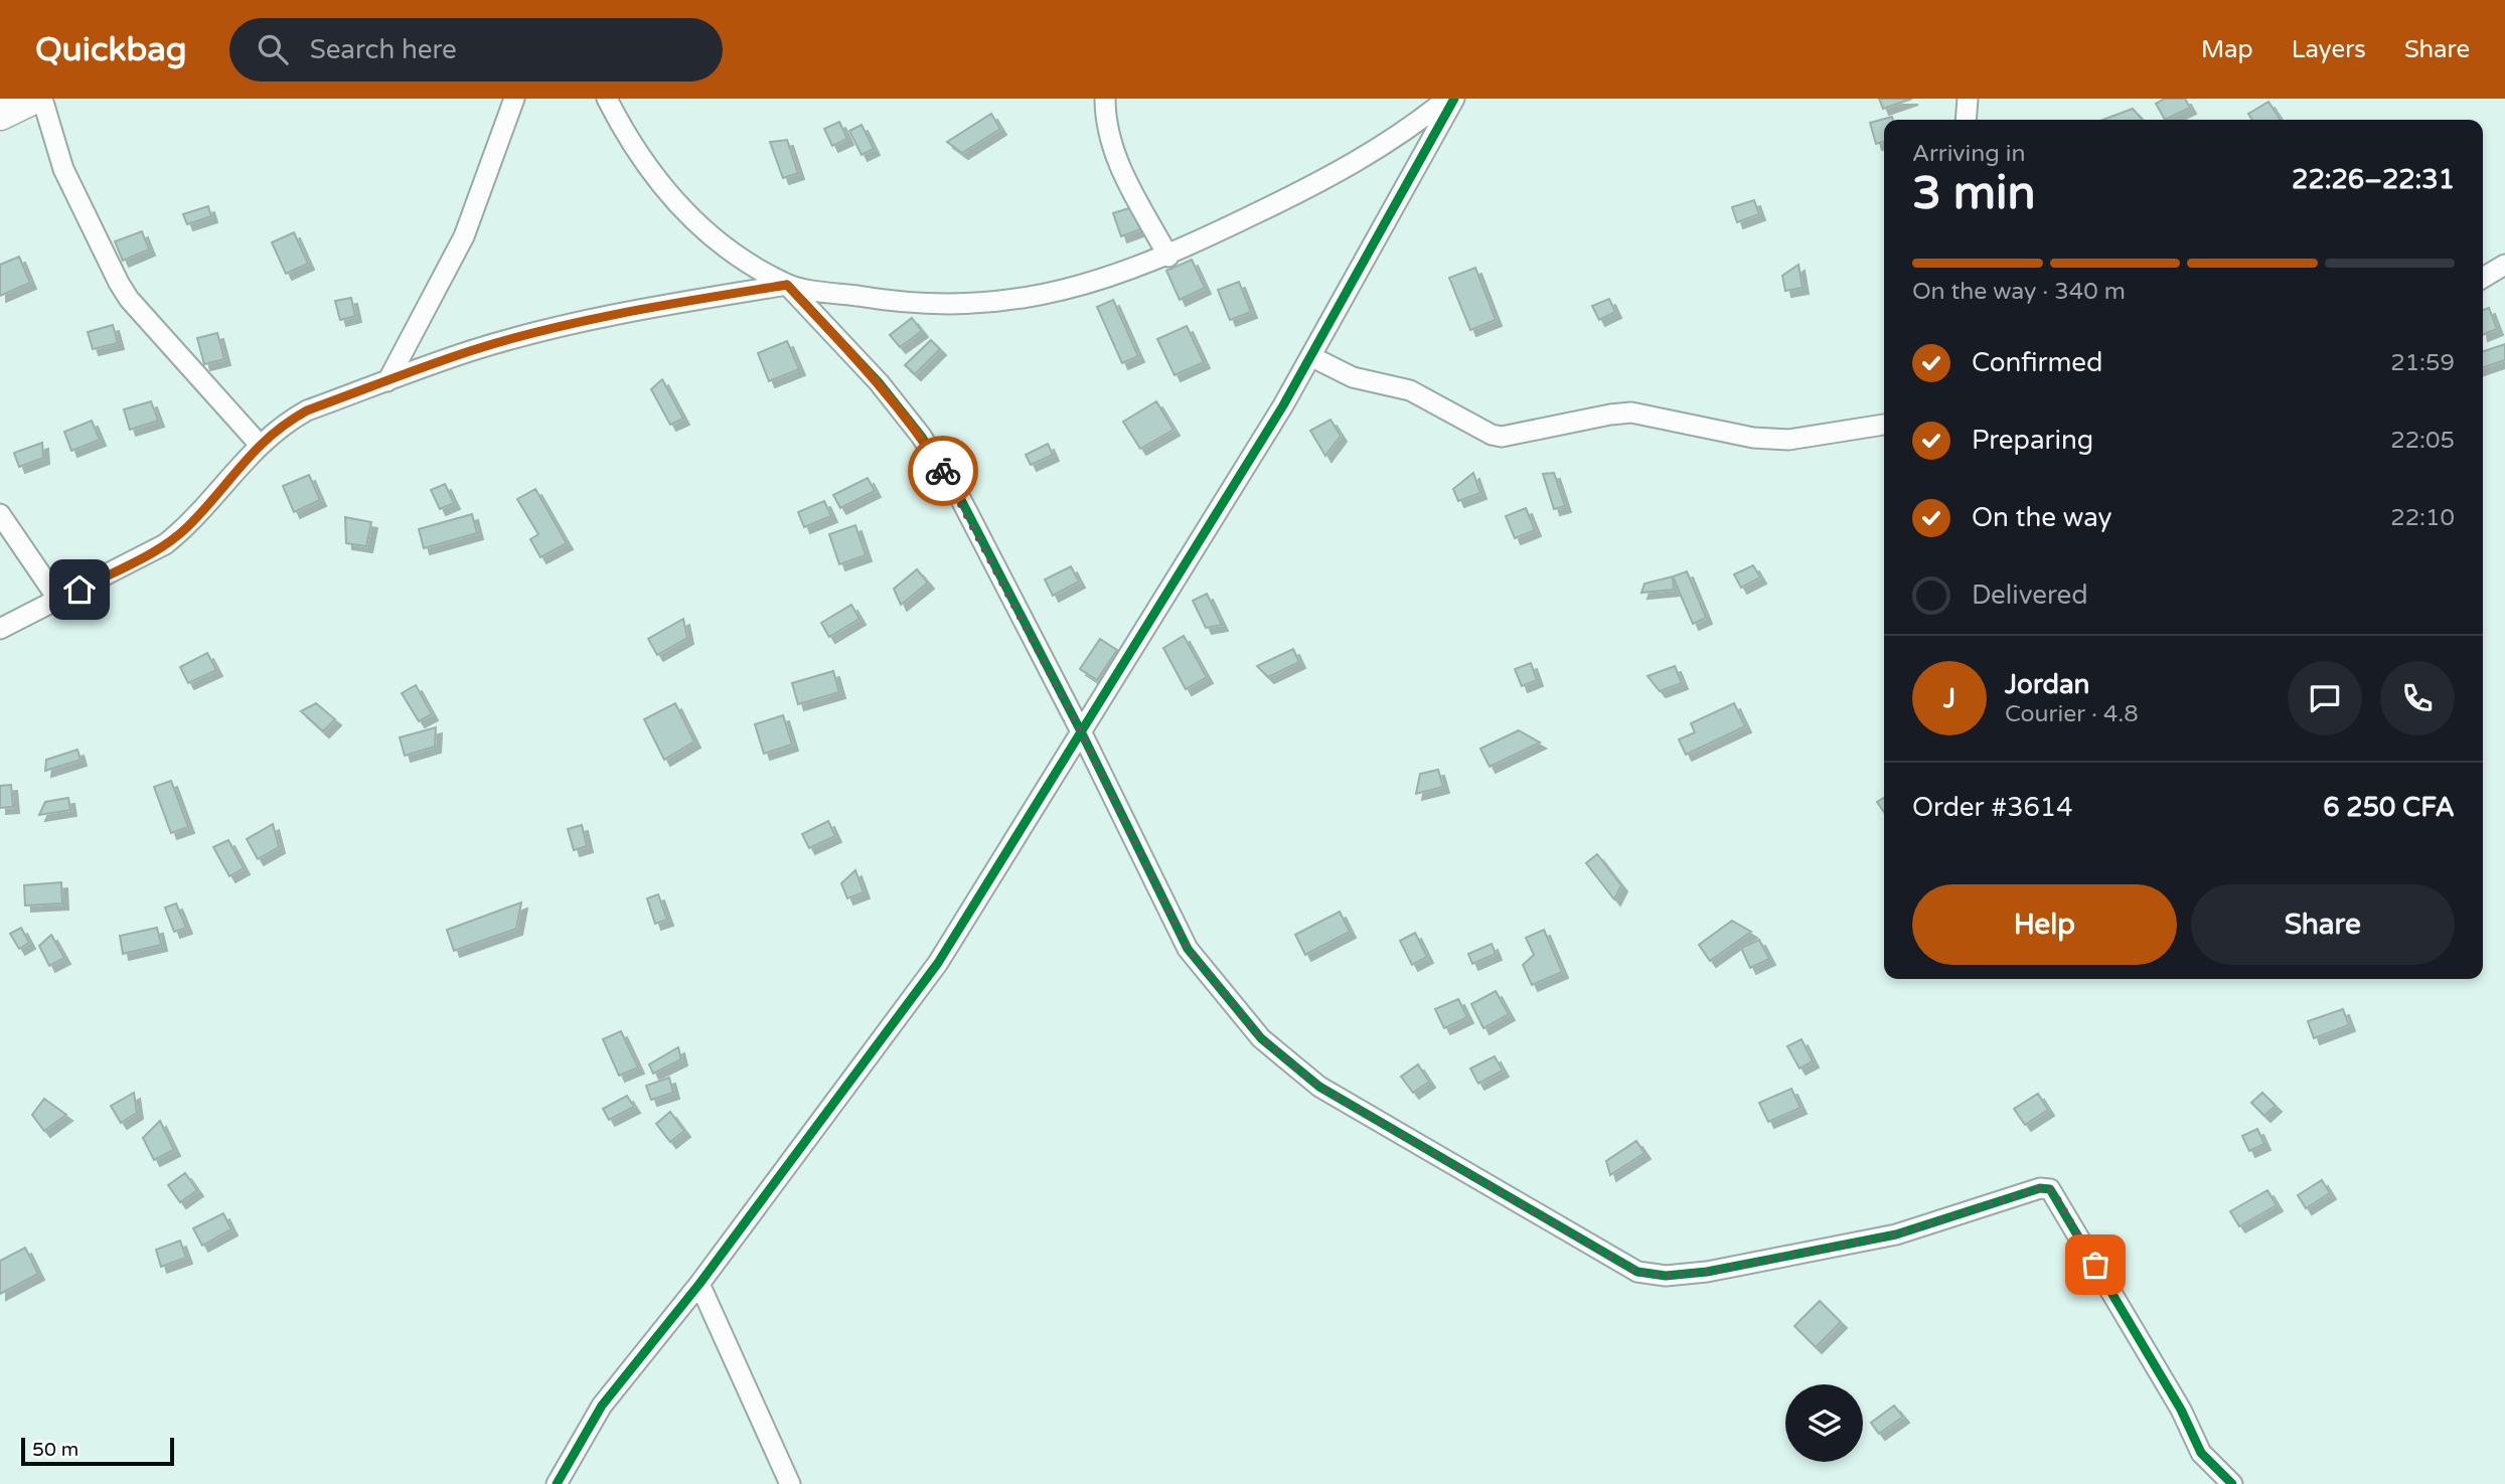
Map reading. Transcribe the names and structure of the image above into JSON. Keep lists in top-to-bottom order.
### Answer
{
  "scale_bar": "50 m",
  "page": {
    "header": "Quickbag",
    "search": "Search here",
    "nav": ["Map", "Layers", "Share"],
    "heading": ["3 min", "Arriving in", "22:26–22:31"],
    "panel": [
      "Jordan",
      "Courier · 4.8",
      "Order #3614",
      "6 250 CFA"
    ],
    "bar": "On the way · 340 m",
    "list": [
      ["Confirmed", "21:59"],
      ["Preparing", "22:05"],
      ["On the way", "22:10"],
      "Delivered"
    ],
    "round": "J",
    "buttons": ["Help", "Share"],
    "scale": "50 m"
  }
}
